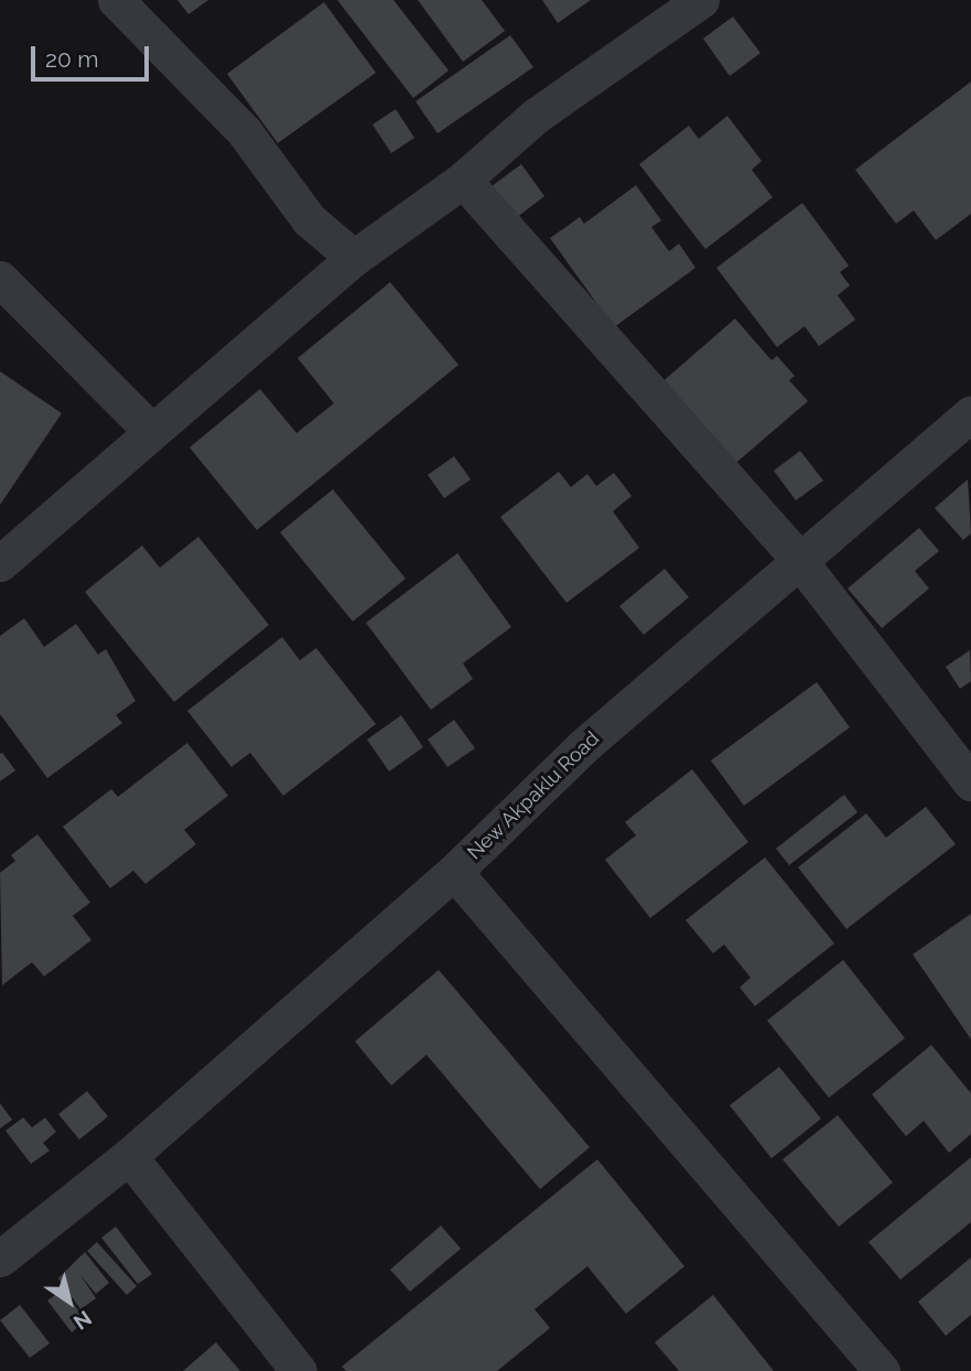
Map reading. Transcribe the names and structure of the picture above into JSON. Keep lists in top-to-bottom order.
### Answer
{
  "streets": {
    "street": ["New Akpaklu Road"]
  },
  "scale_bar": "20 m",
  "north": "bottom right"
}
